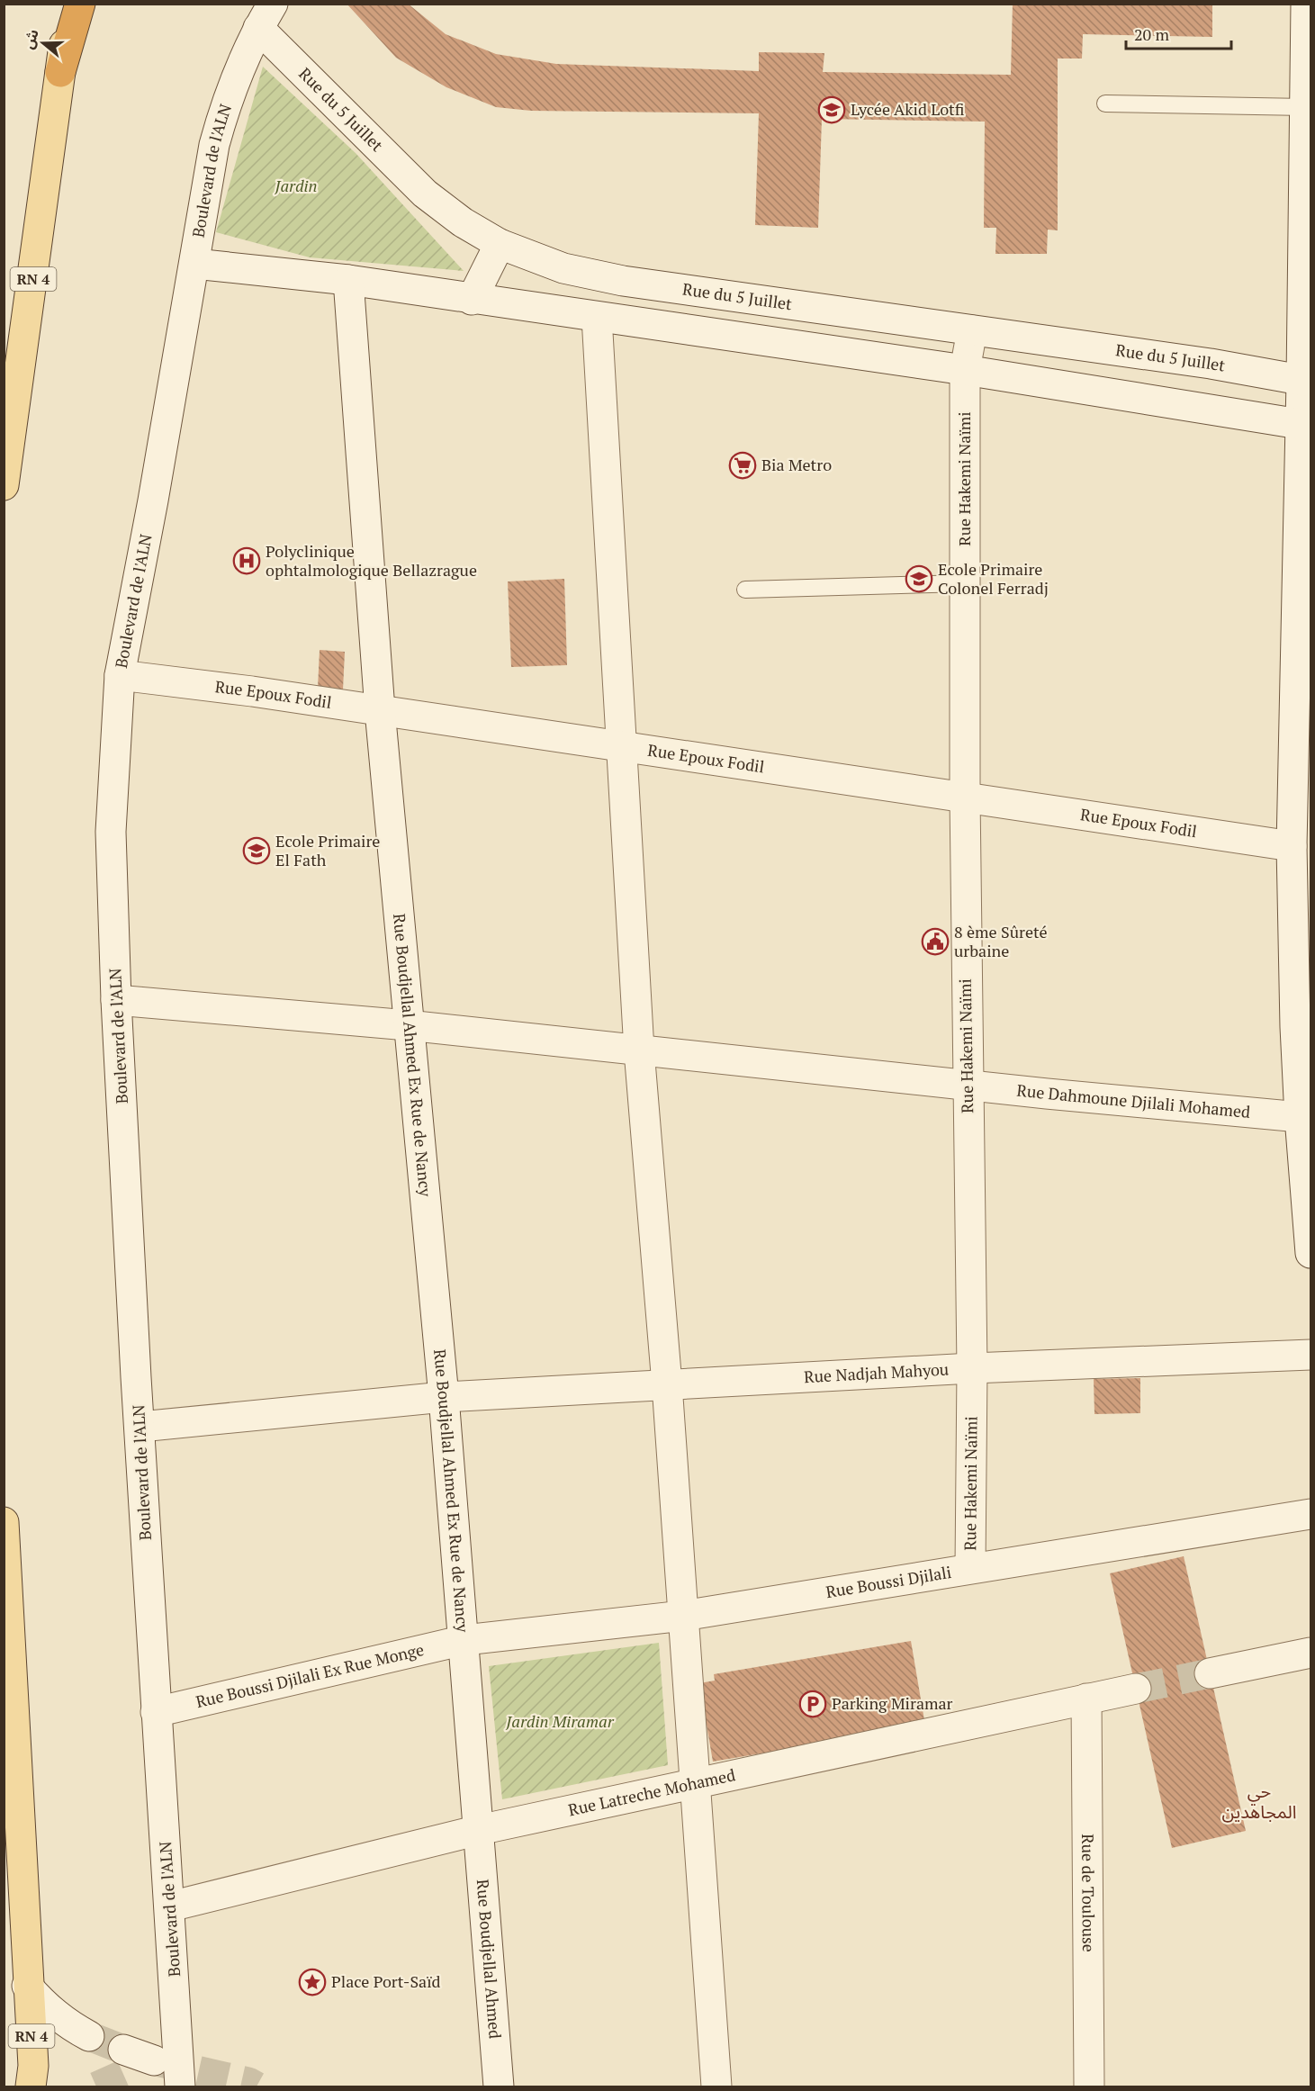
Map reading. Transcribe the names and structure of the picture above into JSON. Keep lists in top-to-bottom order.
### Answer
{
  "streets": {
    "highway": ["RN 4"],
    "street": [
      "Rue du 5 Juillet",
      "Boulevard de l'ALN",
      "Rue Hakemi Naïmi",
      "Rue Epoux Fodil",
      "Rue Boudjellal Ahmed Ex Rue de Nancy",
      "Rue Dahmoune Djilali Mohamed",
      "Rue Nadjah Mahyou",
      "Rue Boussi Djilali",
      "Rue Boussi Djilali Ex Rue Monge",
      "Rue Latreche Mohamed",
      "Rue de Toulouse",
      "Rue Boudjellal Ahmed"
    ]
  },
  "crossings": [
    ["Rue du 5 Juillet", "Boulevard de l'ALN"],
    ["Rue du 5 Juillet", "Rue Hakemi Naïmi"],
    ["Boulevard de l'ALN", "Rue Epoux Fodil"],
    ["Boulevard de l'ALN", "Rue Dahmoune Djilali Mohamed"],
    ["Boulevard de l'ALN", "Rue Nadjah Mahyou"],
    ["Boulevard de l'ALN", "Rue Boussi Djilali Ex Rue Monge"],
    ["Boulevard de l'ALN", "Rue Latreche Mohamed"],
    ["Rue Hakemi Naïmi", "Rue Epoux Fodil"],
    ["Rue Hakemi Naïmi", "Rue Dahmoune Djilali Mohamed"],
    ["Rue Hakemi Naïmi", "Rue Nadjah Mahyou"],
    ["Rue Hakemi Naïmi", "Rue Boussi Djilali"],
    ["Rue Epoux Fodil", "Rue Boudjellal Ahmed Ex Rue de Nancy"],
    ["Rue Boudjellal Ahmed Ex Rue de Nancy", "Rue Dahmoune Djilali Mohamed"],
    ["Rue Boudjellal Ahmed Ex Rue de Nancy", "Rue Nadjah Mahyou"],
    ["Rue Boudjellal Ahmed Ex Rue de Nancy", "Rue Boussi Djilali"],
    ["Rue Boudjellal Ahmed Ex Rue de Nancy", "Rue Boussi Djilali Ex Rue Monge"],
    ["Rue Boudjellal Ahmed Ex Rue de Nancy", "Rue Latreche Mohamed"],
    ["Rue Boudjellal Ahmed Ex Rue de Nancy", "Rue Boudjellal Ahmed"],
    ["Rue Boussi Djilali", "Rue Boussi Djilali Ex Rue Monge"],
    ["Rue Latreche Mohamed", "Rue de Toulouse"],
    ["Rue Latreche Mohamed", "Rue Boudjellal Ahmed"]
  ],
  "districts": ["حي المجاهدين"],
  "parks": ["Jardin", "Jardin Miramar"],
  "places": {
    "school or university": ["Lycée Akid Lotfi", "Ecole Primaire Colonel Ferradj", "Ecole Primaire El Fath"],
    "supermarket": ["Bia Metro"],
    "hospital": ["Polyclinique ophtalmologique Bellazrague"],
    "public building": ["8 ème Sûreté urbaine"],
    "parking": ["Parking Miramar"],
    "place": ["Place Port-Saïd"]
  },
  "scale_bar": "20 m",
  "north": "left"
}
